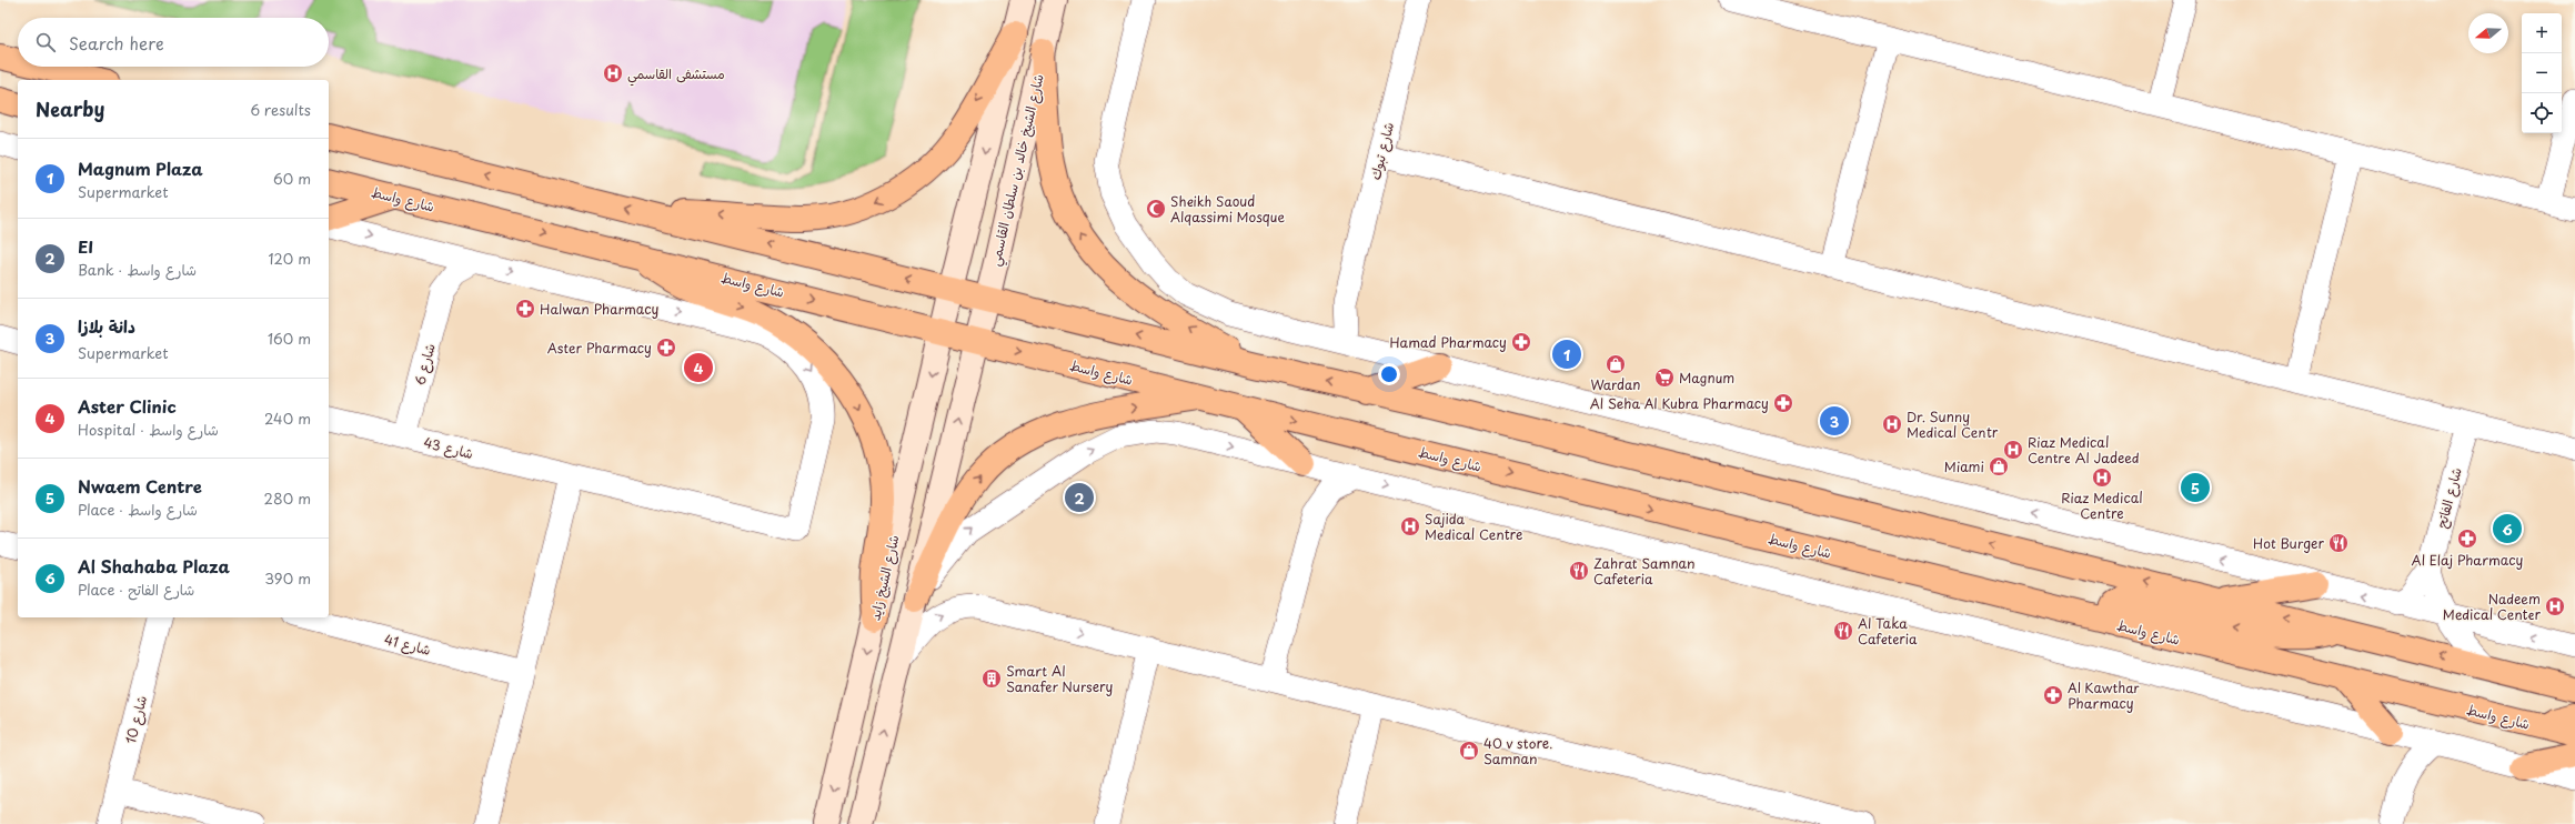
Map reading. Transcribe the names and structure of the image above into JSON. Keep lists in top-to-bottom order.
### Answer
{
  "streets": {
    "main road": ["شارع الشيخ خالد بن سلطان القاسمي", "شارع واسط", "شارع الشيخ زايد"],
    "street": [
      "شارع تبوك",
      "شارع 6",
      "شارع 43",
      "شارع الفاتح",
      "شارع 41",
      "شارع 10"
    ]
  },
  "crossings": [
    ["شارع الشيخ خالد بن سلطان القاسمي", "شارع واسط"],
    ["شارع واسط", "شارع الشيخ زايد"],
    ["شارع 6", "شارع 43"]
  ],
  "places": {
    "hospital": [
      "مستشفى القاسمي",
      "Dr. Sunny Medical Centr",
      "Riaz Medical Centre Al Jadeed",
      "Riaz Medical Centre",
      "Sajida Medical Centre",
      "Nadeem Medical Center"
    ],
    "mosque": ["Sheikh Saoud Alqassimi Mosque"],
    "pharmacy": [
      "Halwan Pharmacy",
      "Hamad Pharmacy",
      "Aster Pharmacy",
      "Al Seha Al Kubra Pharmacy",
      "Al Elaj Pharmacy",
      "Al Kawthar Pharmacy"
    ],
    "shop": ["Wardan", "Miami", "40 v store. Samnan"],
    "supermarket": ["Magnum"],
    "restaurant": ["Hot Burger", "Zahrat Samnan Cafeteria", "Al Taka Cafeteria"],
    "building": ["Smart Al Sanafer Nursery"]
  },
  "north": "left",
  "page": {
    "map_buttons": ["+", "−"],
    "search": "Search here",
    "heading": ["Nearby", "6 results"],
    "list": [
      {
        "mark": "1",
        "name": "Magnum Plaza",
        "note": "Supermarket",
        "value": "60 m"
      },
      {
        "mark": "2",
        "name": "EI",
        "note": "Bank · شارع واسط",
        "value": "120 m"
      },
      {
        "mark": "3",
        "name": "دانة بلازا",
        "note": "Supermarket",
        "value": "160 m"
      },
      {
        "mark": "4",
        "name": "Aster Clinic",
        "note": "Hospital · شارع واسط",
        "value": "240 m"
      },
      {
        "mark": "5",
        "name": "Nwaem Centre",
        "note": "Place · شارع واسط",
        "value": "280 m"
      },
      {
        "mark": "6",
        "name": "Al Shahaba Plaza",
        "note": "Place · شارع الفاتح",
        "value": "390 m"
      }
    ],
    "pins": [
      "1",
      "4",
      "3",
      "5",
      "2",
      "6"
    ]
  }
}
